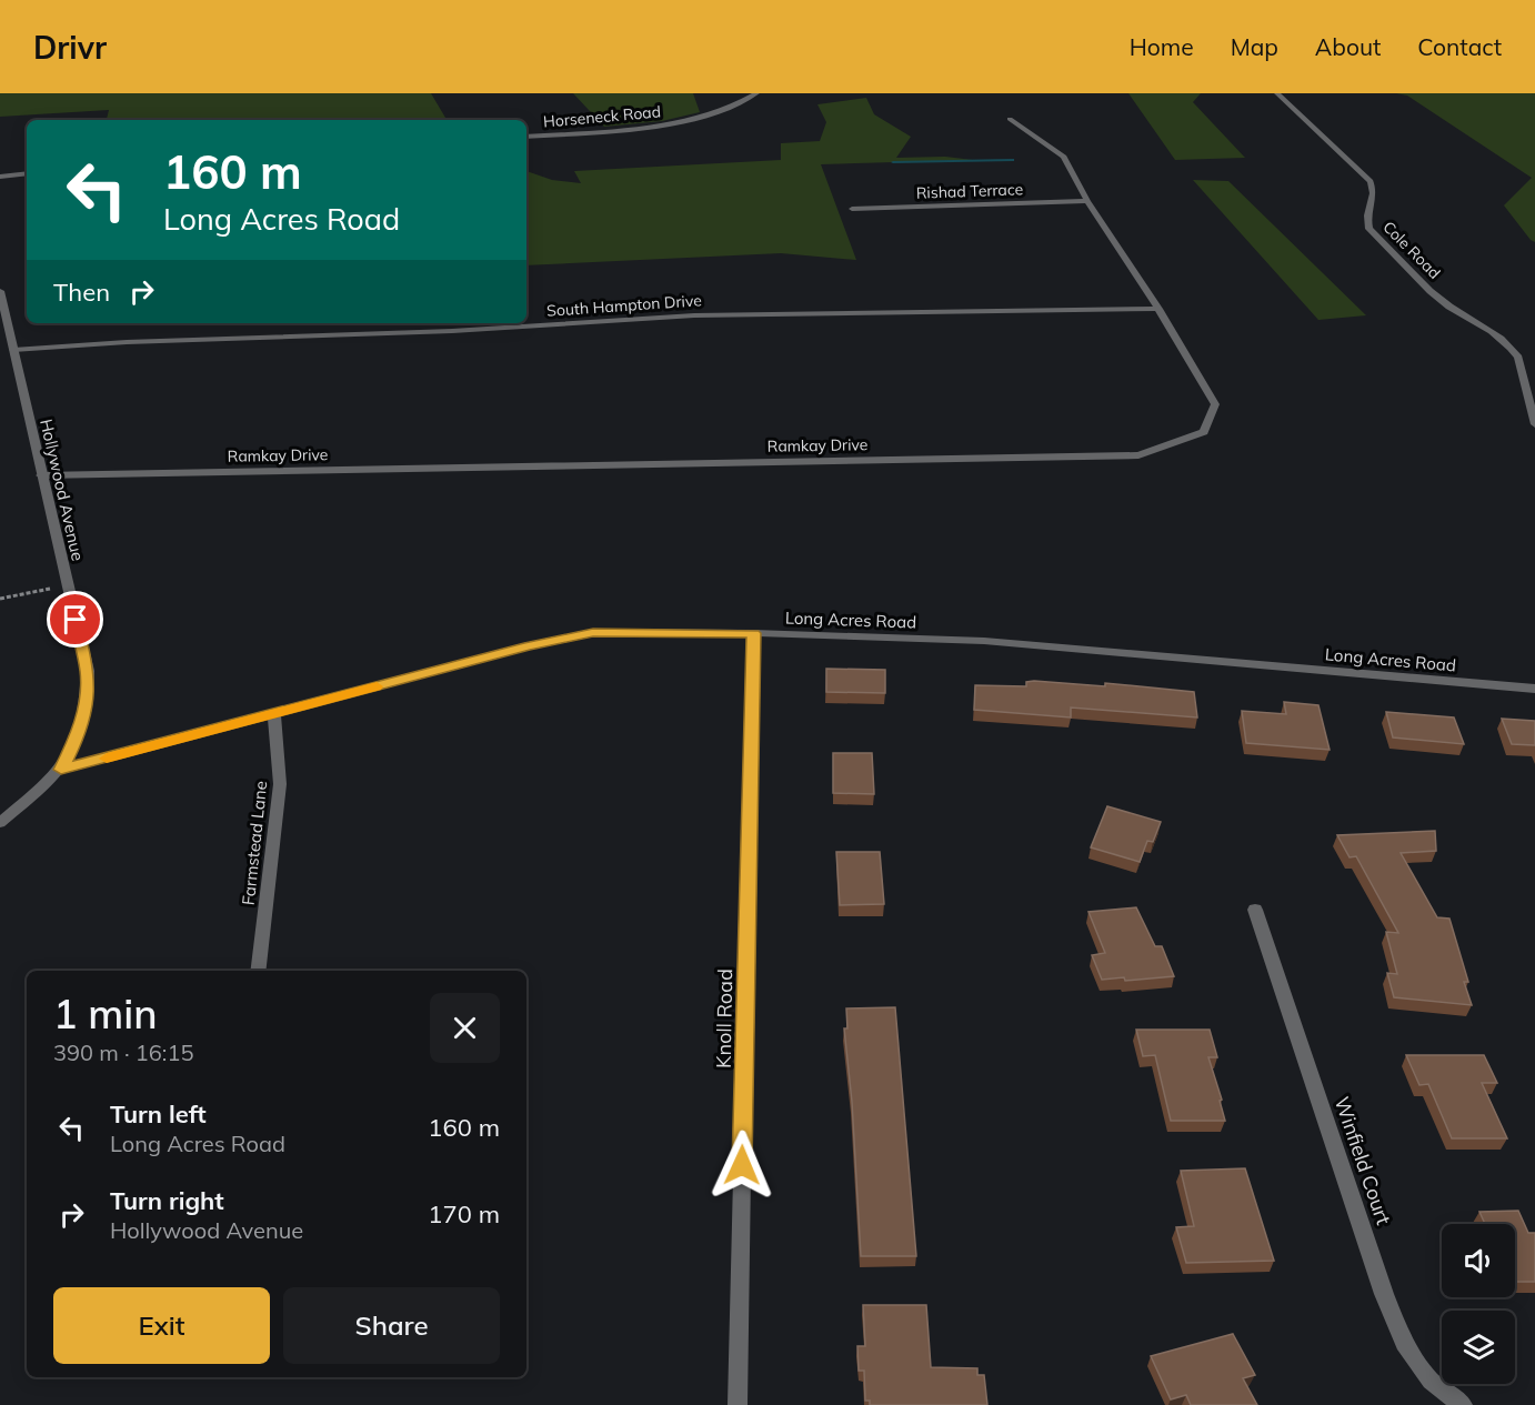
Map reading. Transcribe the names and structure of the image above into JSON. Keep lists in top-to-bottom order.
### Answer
{
  "streets": {
    "street": [
      "Horseneck Road",
      "Rishad Terrace",
      "Cole Road",
      "South Hampton Drive",
      "Ramkay Drive",
      "Hollywood Avenue",
      "Long Acres Road",
      "Farmstead Lane",
      "Knoll Road",
      "Winfield Court"
    ]
  },
  "crossings": [
    ["Rishad Terrace", "Ramkay Drive"],
    ["South Hampton Drive", "Ramkay Drive"],
    ["South Hampton Drive", "Hollywood Avenue"],
    ["Ramkay Drive", "Hollywood Avenue"],
    ["Hollywood Avenue", "Long Acres Road"],
    ["Long Acres Road", "Farmstead Lane"],
    ["Long Acres Road", "Knoll Road"]
  ],
  "page": {
    "header": "Drivr",
    "nav": [
      "Home",
      "Map",
      "About",
      "Contact"
    ],
    "turn": ["160 m", "Long Acres Road"],
    "then": "Then",
    "heading": ["1 min", "390 m · 16:15"],
    "list": [
      {
        "name": "Turn left",
        "note": "Long Acres Road",
        "value": "160 m"
      },
      {
        "name": "Turn right",
        "note": "Hollywood Avenue",
        "value": "170 m"
      }
    ],
    "buttons": ["Exit", "Share"]
  }
}
